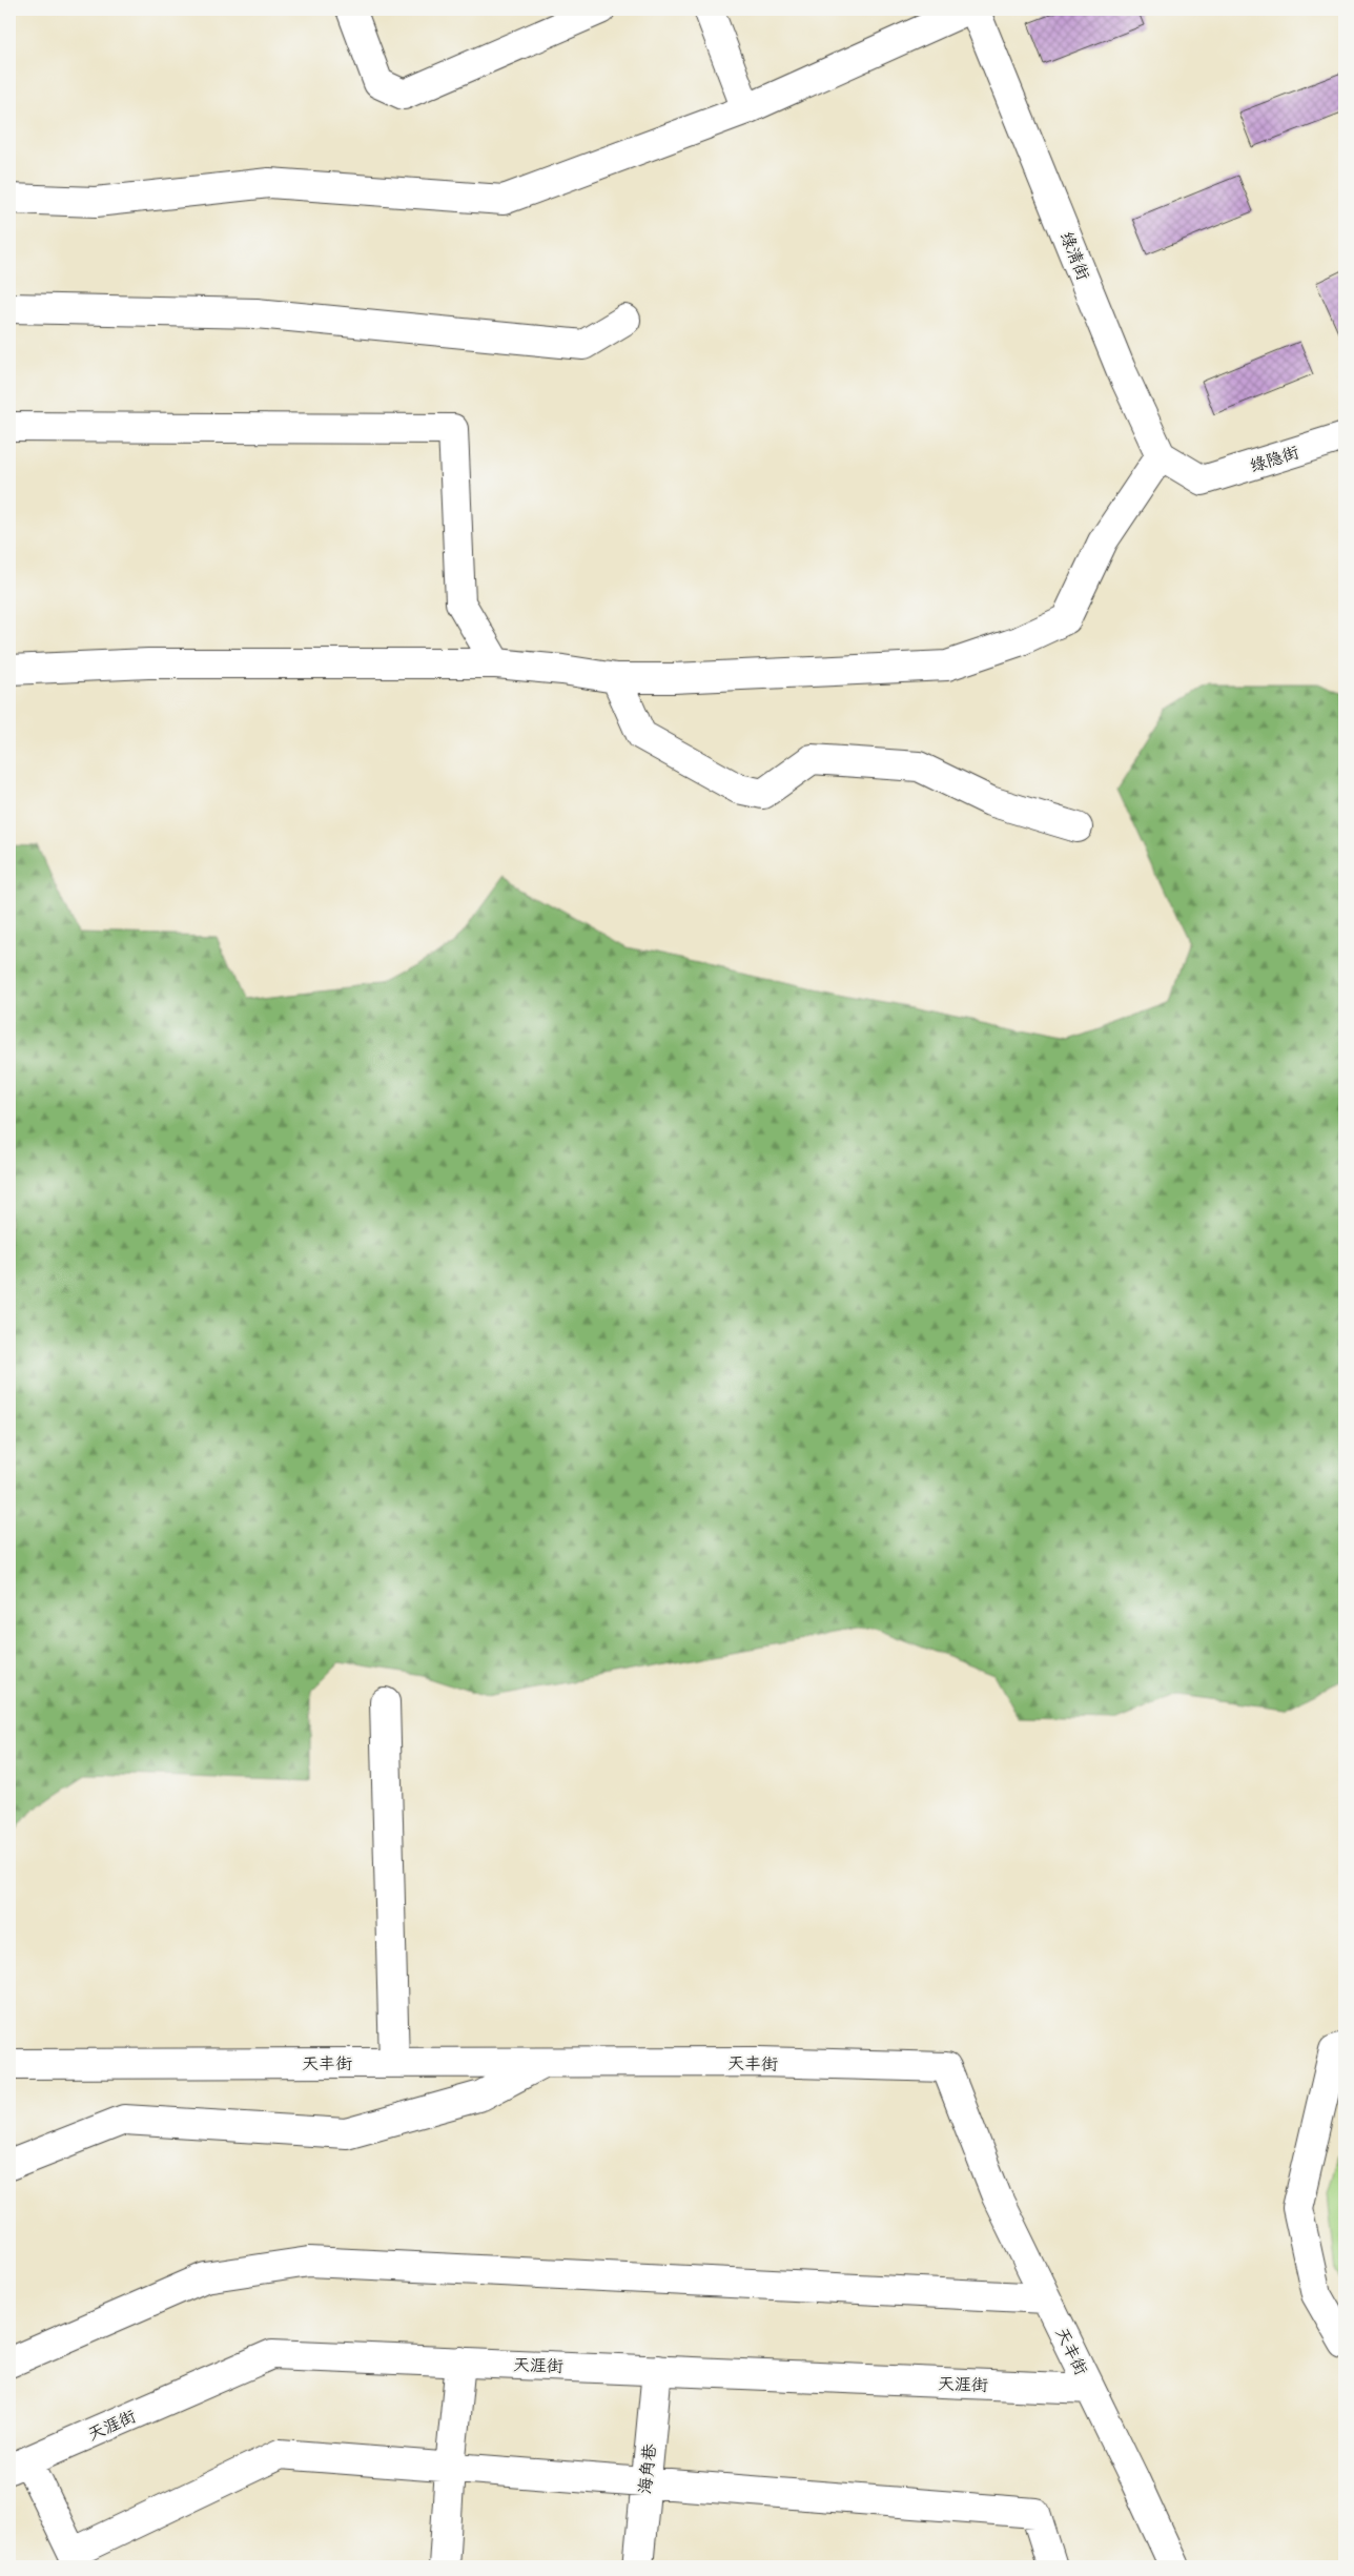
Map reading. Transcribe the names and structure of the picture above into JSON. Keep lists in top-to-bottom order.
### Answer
{
  "streets": {
    "street": [
      "绿清街",
      "绿隐街",
      "天丰街",
      "天涯街",
      "海角巷"
    ]
  },
  "crossings": [
    ["绿清街", "绿隐街"],
    ["天丰街", "天涯街"],
    ["天涯街", "海角巷"]
  ]
}
